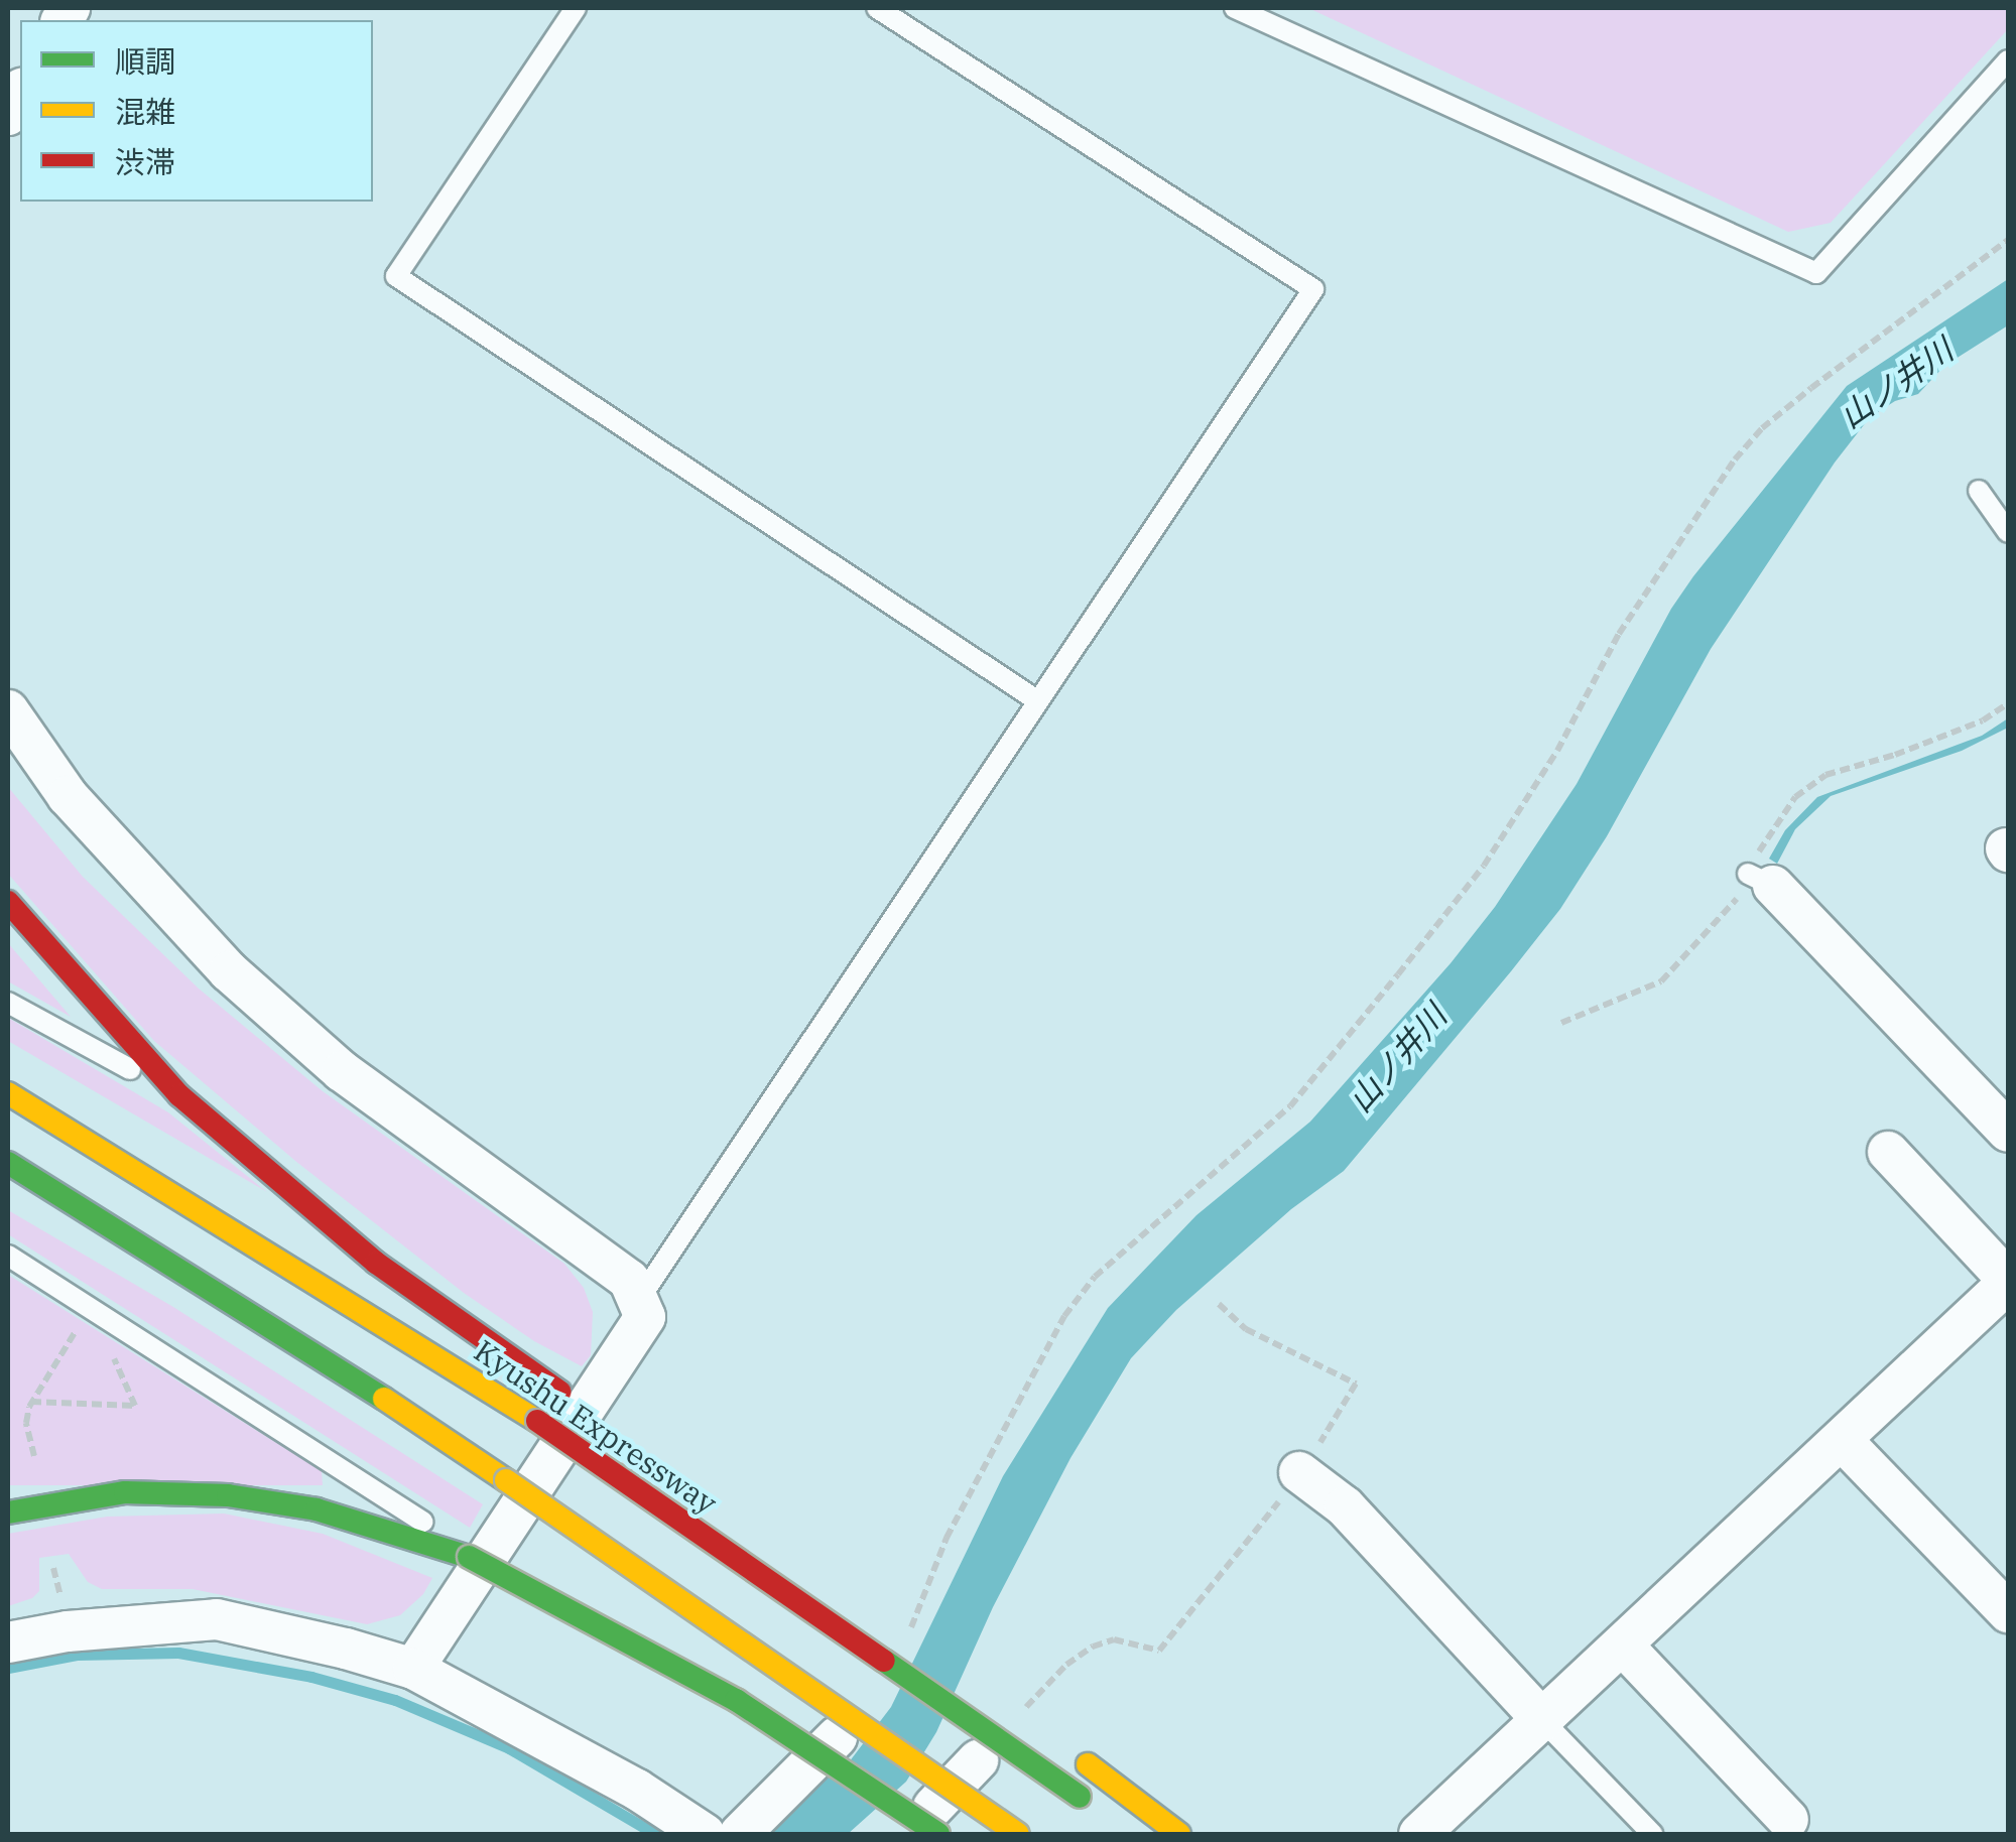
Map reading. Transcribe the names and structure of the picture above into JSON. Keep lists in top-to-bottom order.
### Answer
{
  "streets": {
    "highway": ["Kyushu Expressway"]
  },
  "water": ["山ノ井川"],
  "legend": ["順調", "混雑", "渋滞"]
}
